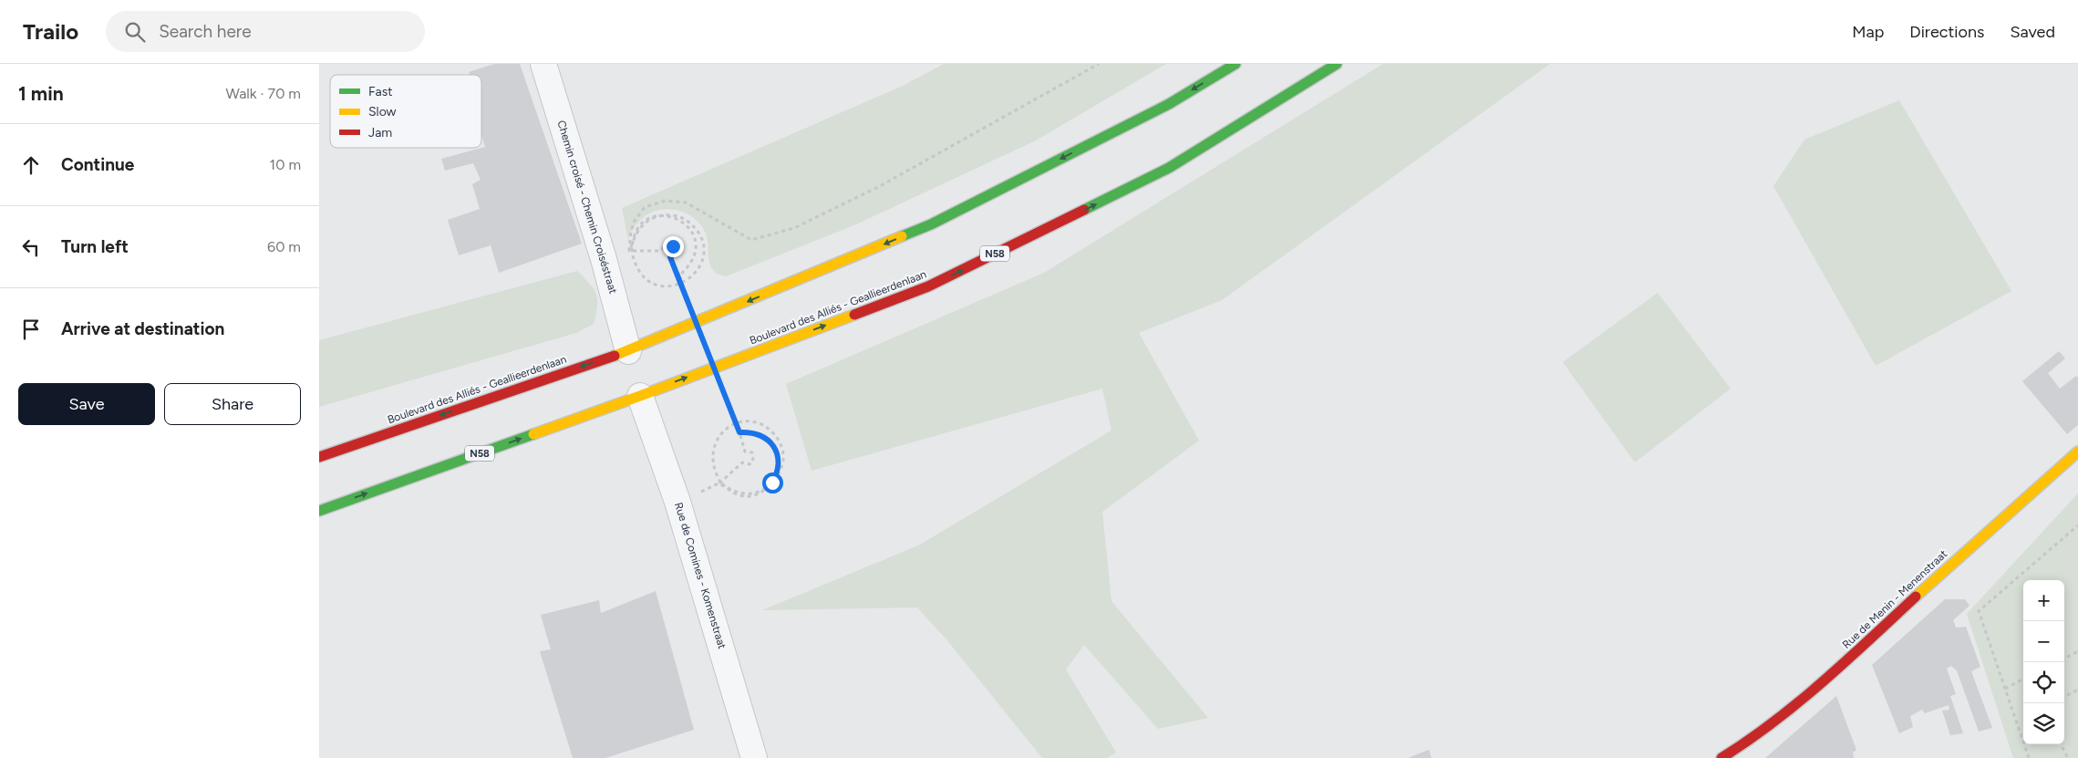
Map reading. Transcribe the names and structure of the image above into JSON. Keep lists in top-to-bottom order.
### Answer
{
  "streets": {
    "main road": ["N58", "Boulevard des Alliés - Geallieerdenlaan", "Rue de Menin - Menenstraat"],
    "street": ["Chemin croisé - Chemin Croiséstraat", "Rue de Comines - Komenstraat"]
  },
  "crossings": [
    ["Chemin croisé - Chemin Croiséstraat", "Boulevard des Alliés - Geallieerdenlaan"],
    ["Boulevard des Alliés - Geallieerdenlaan", "Rue de Comines - Komenstraat"]
  ],
  "legend": ["Fast", "Slow", "Jam"],
  "page": {
    "header": "Trailo",
    "search": "Search here",
    "nav": ["Map", "Directions", "Saved"],
    "heading": ["1 min", "Walk · 70 m"],
    "list": [
      ["Continue", "10 m"],
      ["Turn left", "60 m"],
      "Arrive at destination"
    ],
    "buttons": ["Save", "Share"],
    "map_buttons": ["+", "−"]
  }
}
